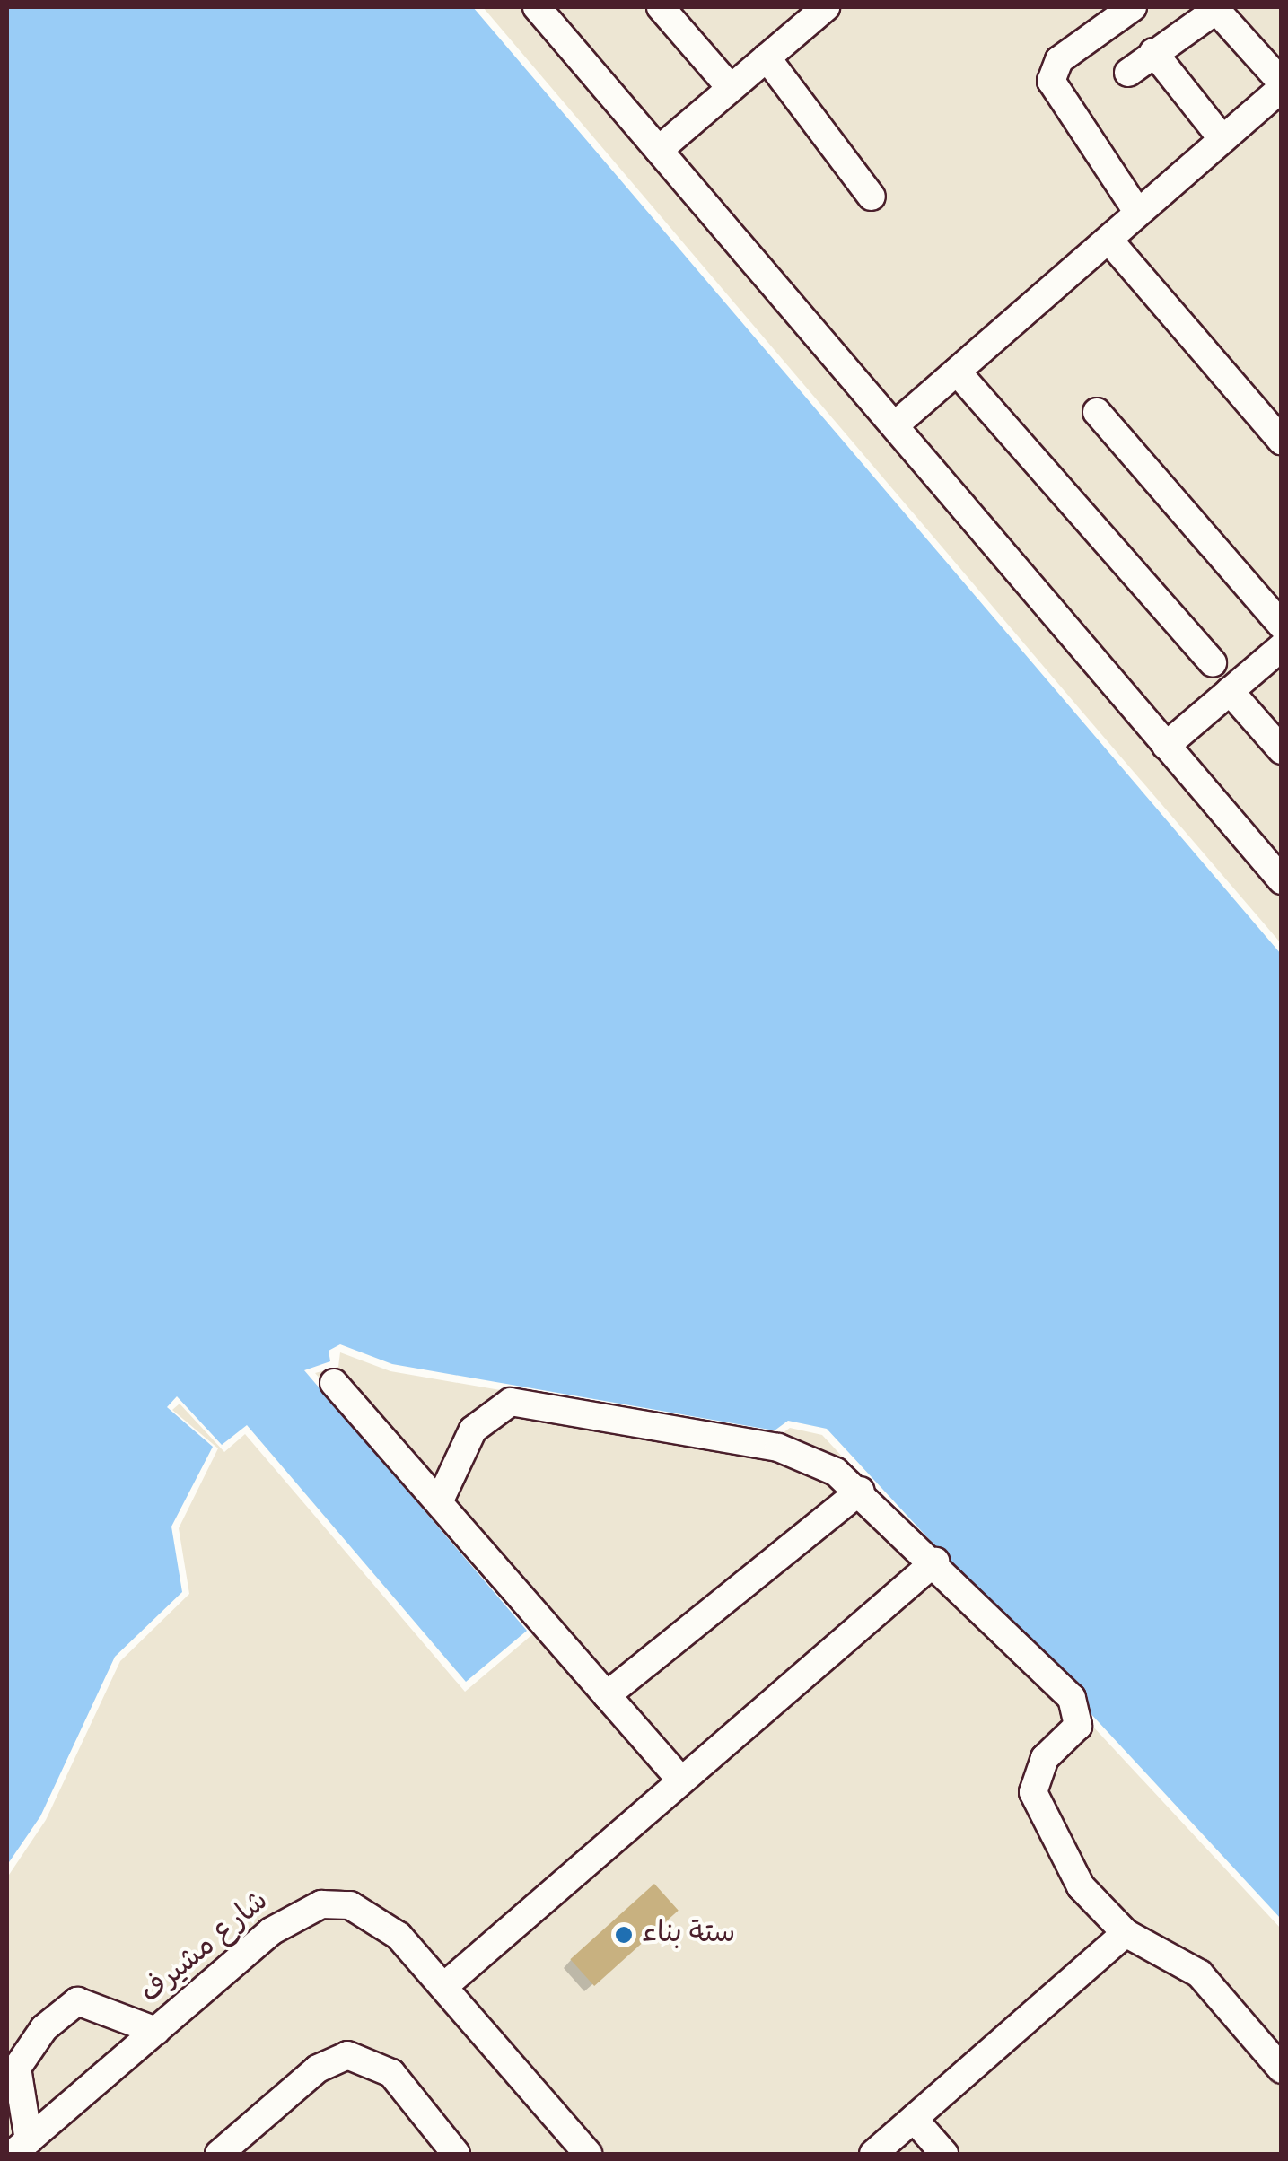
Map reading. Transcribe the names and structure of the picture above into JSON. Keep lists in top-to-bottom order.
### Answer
{
  "streets": {
    "street": ["شارع مشيرف"]
  },
  "places": ["ستة بناء"]
}
